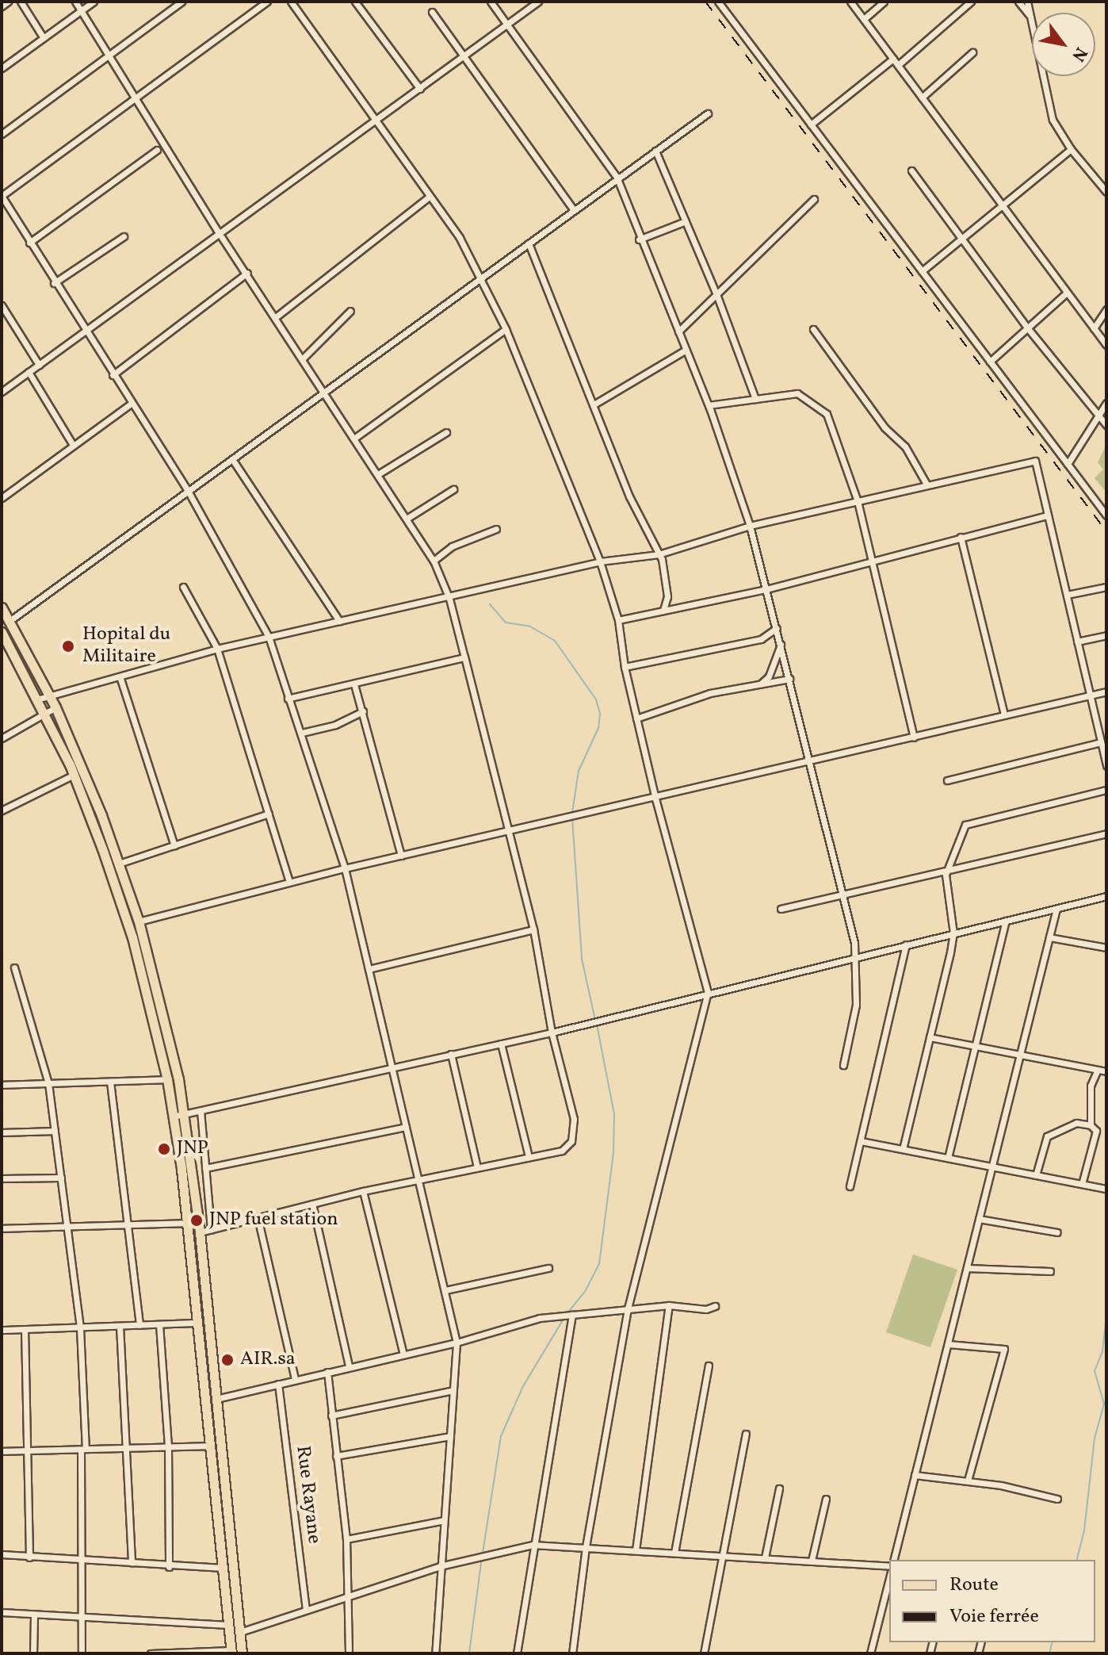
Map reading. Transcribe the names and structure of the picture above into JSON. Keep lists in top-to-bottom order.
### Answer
{
  "streets": {
    "street": ["Rue Rayane"]
  },
  "places": [
    "Hopital du Militaire",
    "JNP",
    "JNP fuel station",
    "AIR.sa"
  ],
  "legend": ["Route", "Voie ferrée"],
  "north": "bottom right"
}
